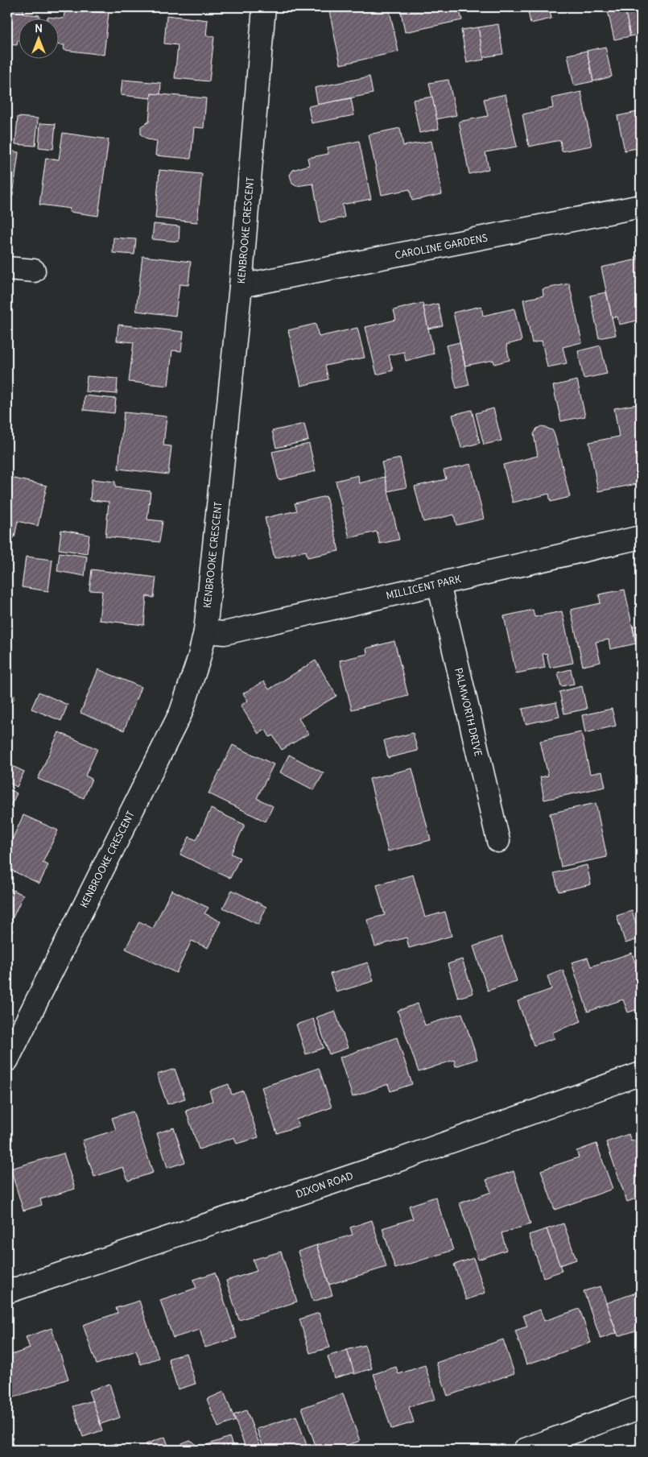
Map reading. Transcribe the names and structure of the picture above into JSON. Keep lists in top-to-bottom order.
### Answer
{
  "streets": {
    "street": [
      "KENBROOKE CRESCENT",
      "CAROLINE GARDENS",
      "MILLICENT PARK",
      "PALMWORTH DRIVE",
      "DIXON ROAD"
    ]
  },
  "crossings": [
    ["KENBROOKE CRESCENT", "CAROLINE GARDENS"],
    ["KENBROOKE CRESCENT", "MILLICENT PARK"],
    ["MILLICENT PARK", "PALMWORTH DRIVE"]
  ],
  "north": "top"
}
